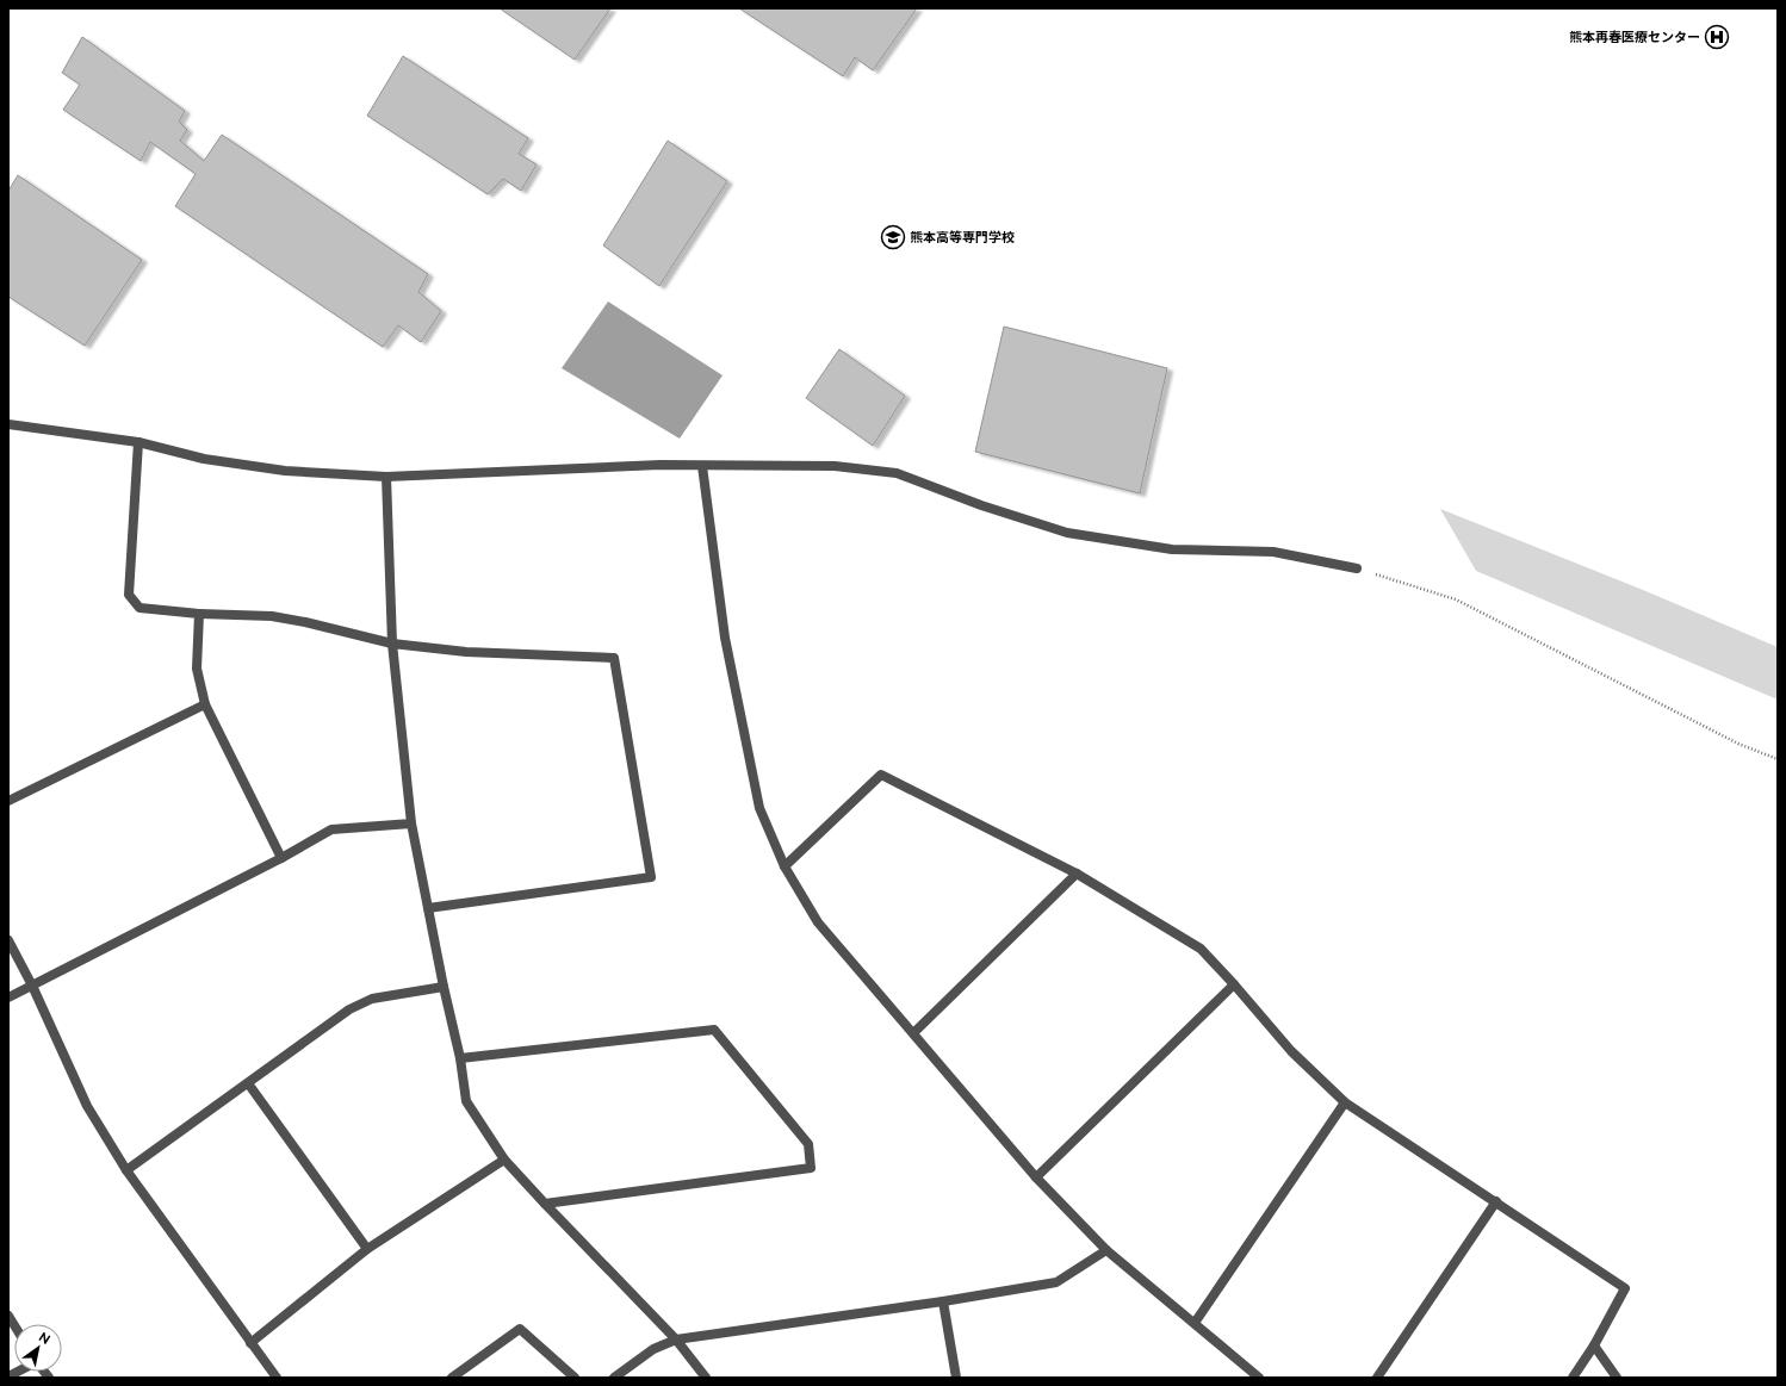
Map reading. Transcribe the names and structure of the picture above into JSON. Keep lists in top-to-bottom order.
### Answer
{
  "places": {
    "hospital": ["熊本再春医療センター"],
    "school or university": ["熊本高等専門学校"]
  },
  "north": "top right"
}
